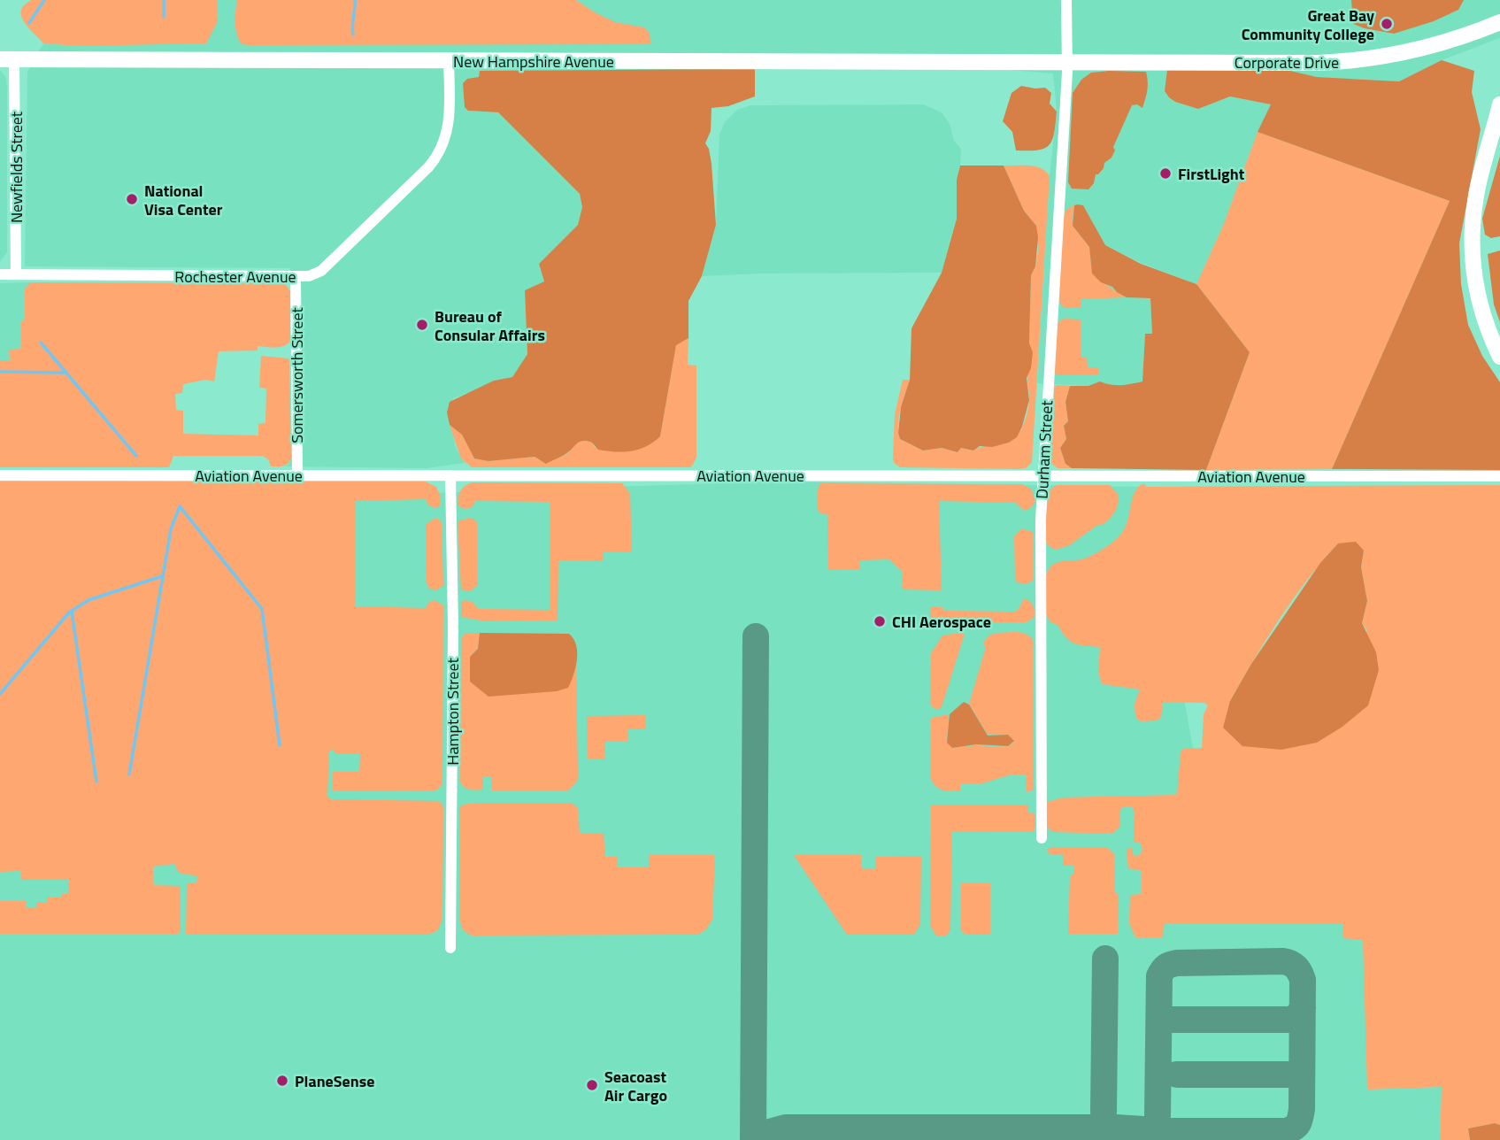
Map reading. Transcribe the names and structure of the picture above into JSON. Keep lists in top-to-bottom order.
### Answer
{
  "streets": {
    "street": [
      "New Hampshire Avenue",
      "Corporate Drive",
      "Newfields Street",
      "Rochester Avenue",
      "Somersworth Street",
      "Durham Street",
      "Aviation Avenue",
      "Hampton Street"
    ]
  },
  "crossings": [
    ["New Hampshire Avenue", "Corporate Drive"],
    ["New Hampshire Avenue", "Newfields Street"],
    ["New Hampshire Avenue", "Rochester Avenue"],
    ["New Hampshire Avenue", "Durham Street"],
    ["Corporate Drive", "Durham Street"],
    ["Newfields Street", "Rochester Avenue"],
    ["Rochester Avenue", "Somersworth Street"],
    ["Somersworth Street", "Aviation Avenue"],
    ["Durham Street", "Aviation Avenue"],
    ["Aviation Avenue", "Hampton Street"]
  ],
  "places": [
    "Great Bay Community College",
    "FirstLight",
    "National Visa Center",
    "Bureau of Consular Affairs",
    "CHI Aerospace",
    "PlaneSense",
    "Seacoast Air Cargo"
  ]
}
